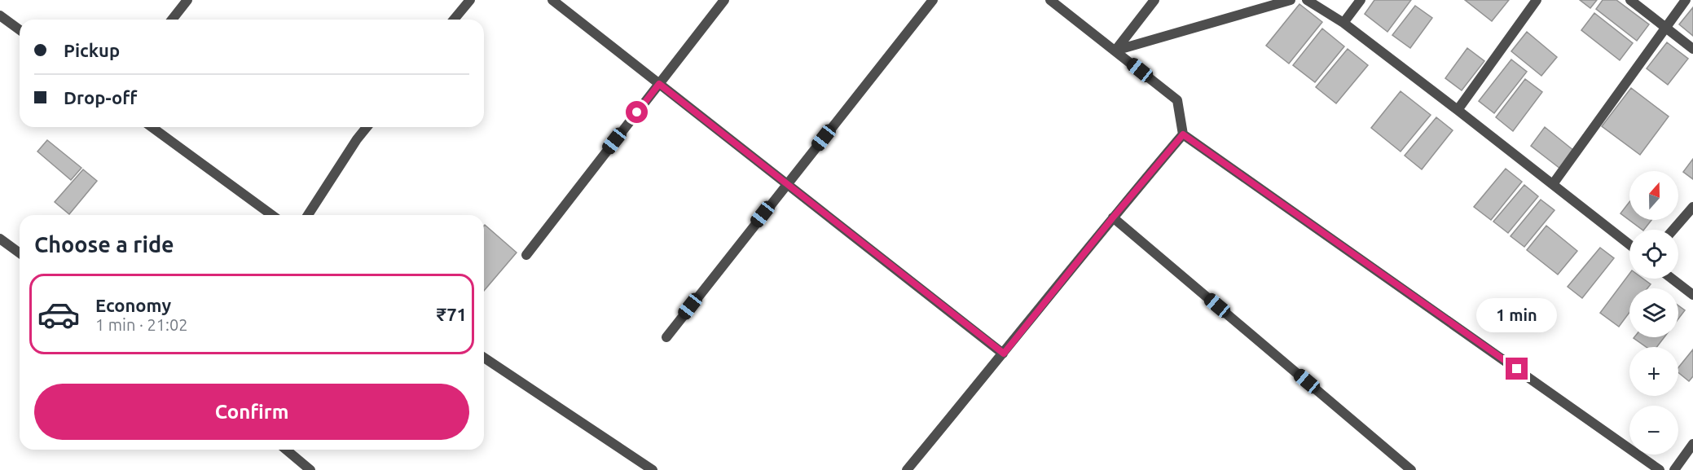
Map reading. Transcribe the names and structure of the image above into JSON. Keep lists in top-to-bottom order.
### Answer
{
  "north": "top",
  "page": {
    "banner": ["Pickup", "Drop-off"],
    "map_buttons": ["+", "−"],
    "heading": "Choose a ride",
    "list": [
      {
        "name": "Economy",
        "note": "1 min · 21:02",
        "value": "₹71"
      }
    ],
    "bubble": "1 min",
    "buttons": "Confirm"
  }
}
